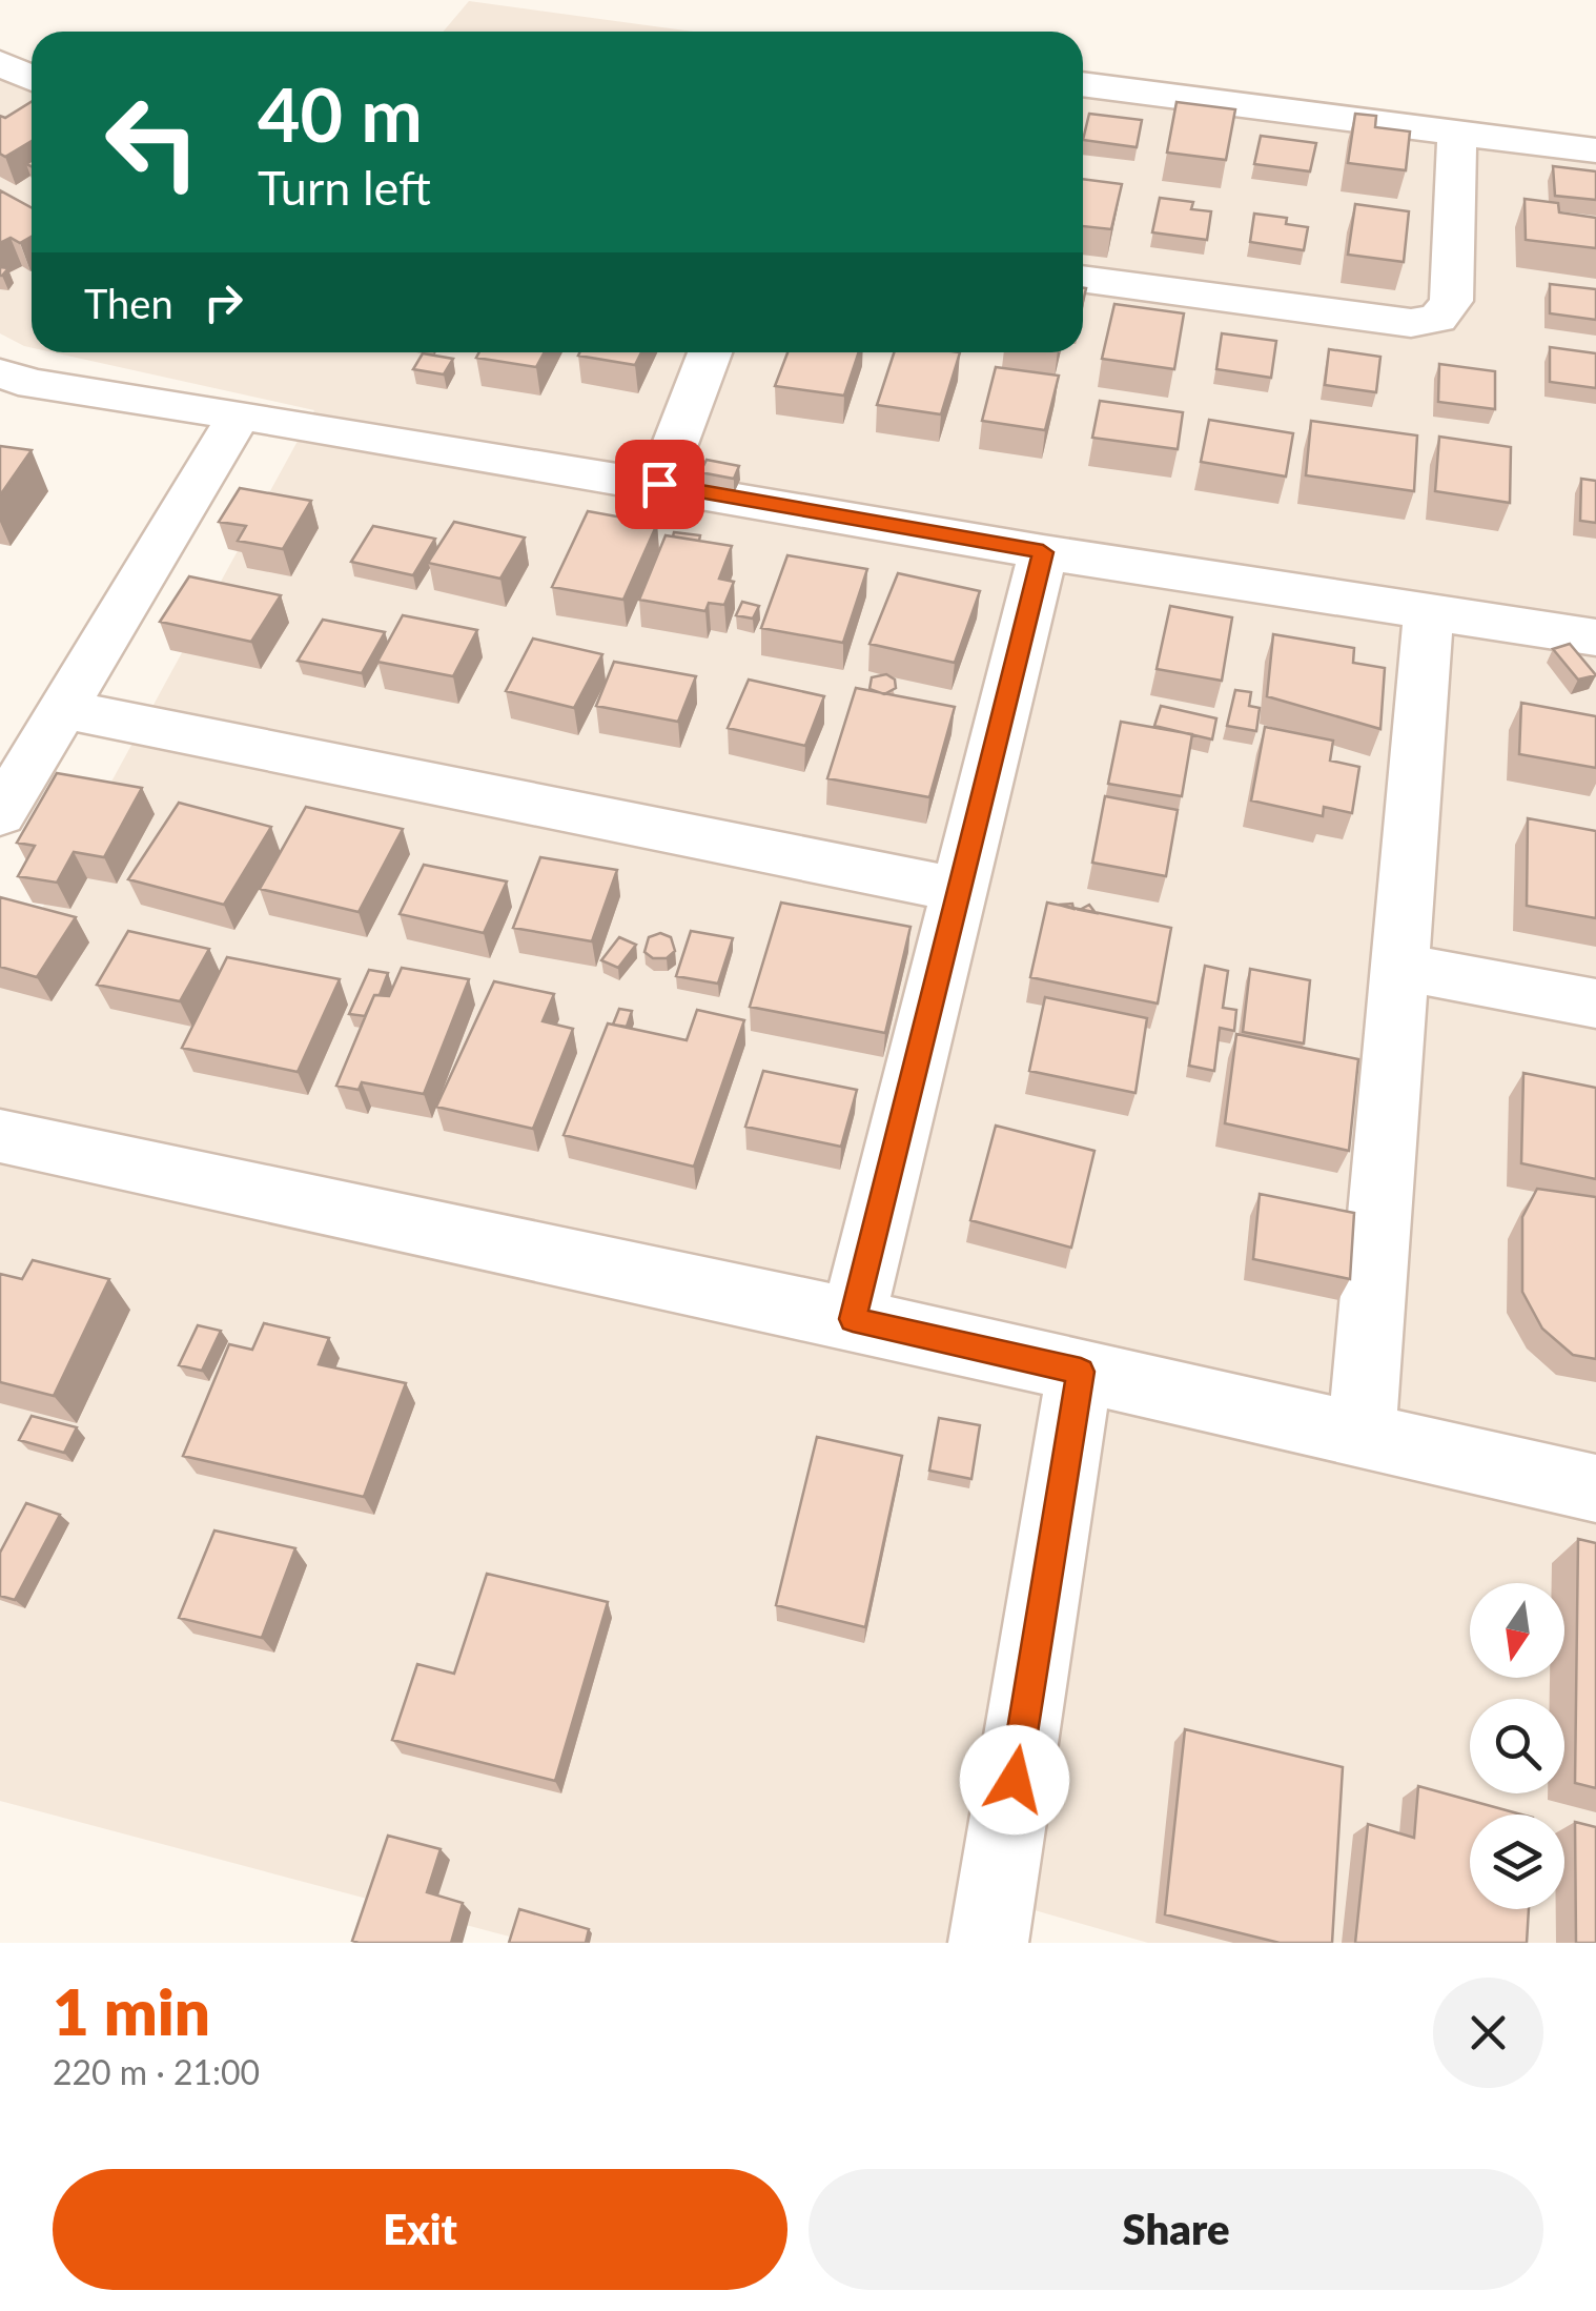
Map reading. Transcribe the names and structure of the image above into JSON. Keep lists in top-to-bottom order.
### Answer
{
  "north": "bottom",
  "page": {
    "turn": ["40 m", "Turn left"],
    "then": "Then",
    "heading": ["1 min", "220 m · 21:00"],
    "buttons": ["Exit", "Share"]
  }
}
